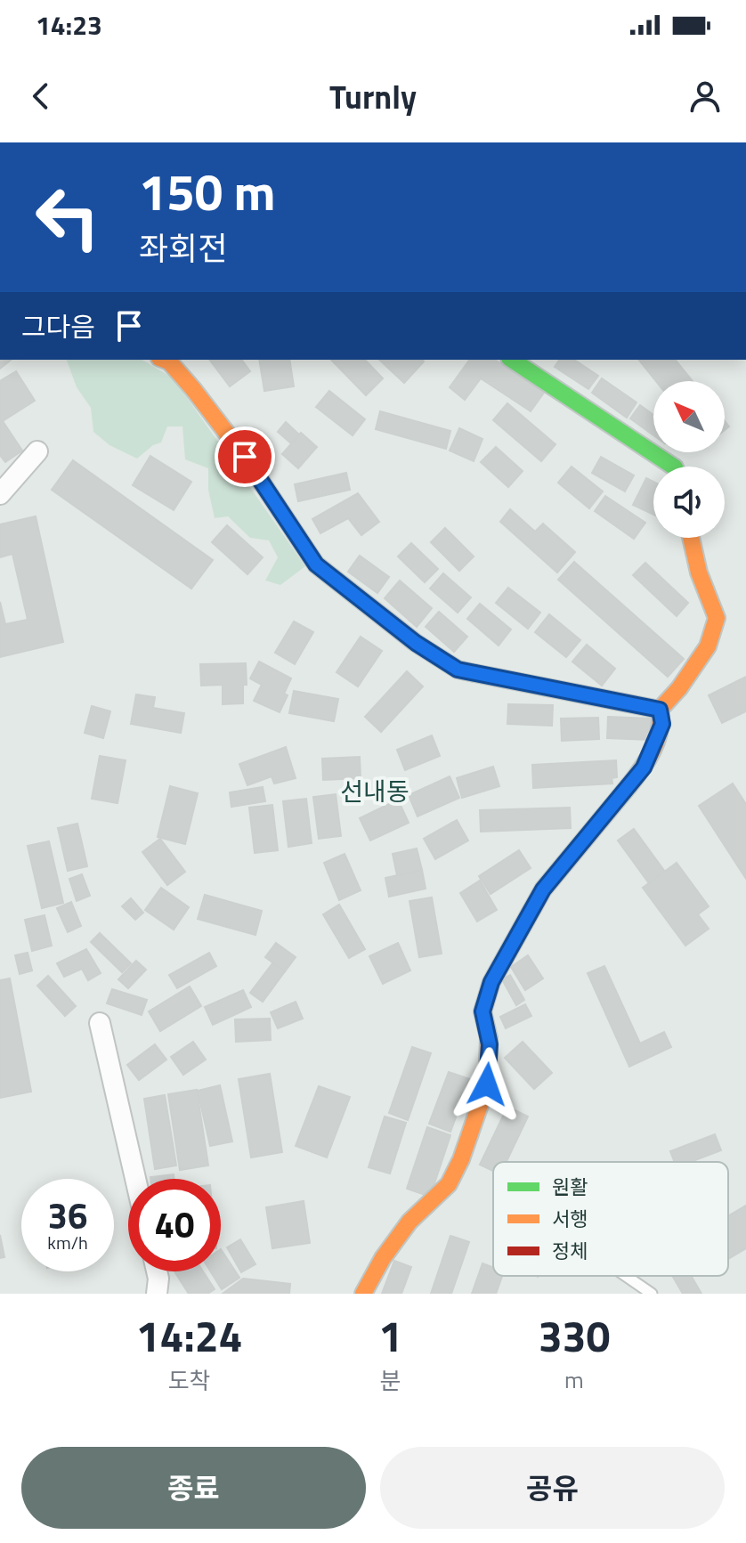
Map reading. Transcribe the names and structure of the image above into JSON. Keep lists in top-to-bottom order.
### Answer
{
  "districts": ["선내동"],
  "legend": ["원활", "서행", "정체"],
  "north": "top left",
  "page": {
    "status": "14:23",
    "header": "Turnly",
    "turn": ["150 m", "좌회전"],
    "then": "그다음",
    "speed": "36 km/h",
    "limit": "40",
    "eta": [
      "14:24",
      "도착",
      "1",
      "분",
      "330",
      "m"
    ],
    "buttons": ["종료", "공유"]
  }
}
